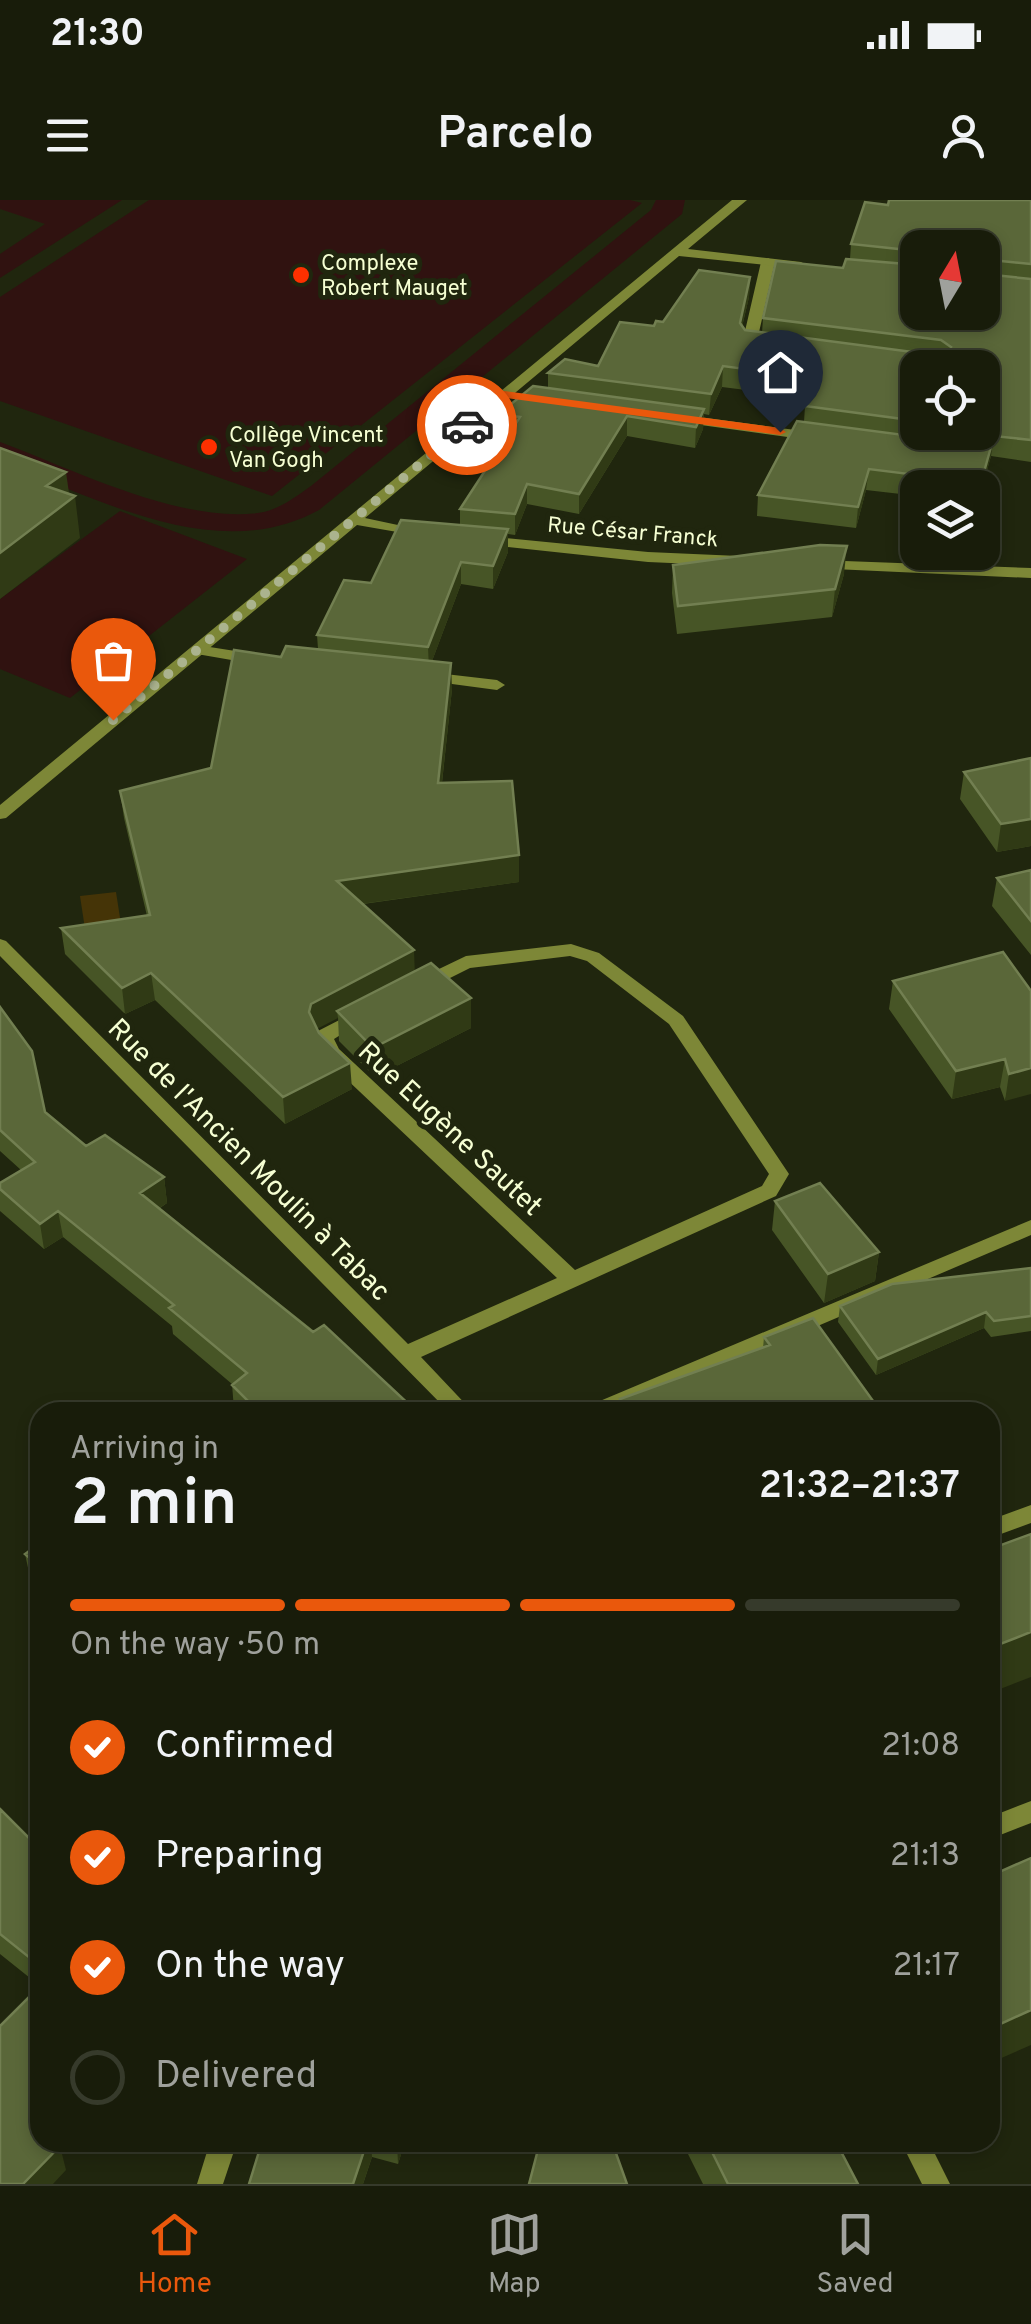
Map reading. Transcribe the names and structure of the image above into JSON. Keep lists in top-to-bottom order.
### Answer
{
  "streets": {
    "street": ["Rue César Franck", "Rue Eugène Sautet", "Rue de l'Ancien Moulin à Tabac"]
  },
  "crossings": [
    ["Rue Eugène Sautet", "Rue de l'Ancien Moulin à Tabac"]
  ],
  "places": ["Complexe Robert Mauget", "Collège Vincent Van Gogh"],
  "north": "top",
  "page": {
    "status": "21:30",
    "header": "Parcelo",
    "heading": ["2 min", "Arriving in", "21:32–21:37"],
    "bar": "On the way · 50 m",
    "list": [
      ["Confirmed", "21:08"],
      ["Preparing", "21:13"],
      ["On the way", "21:17"],
      "Delivered"
    ],
    "tabs": ["Home", "Map", "Saved"]
  }
}
